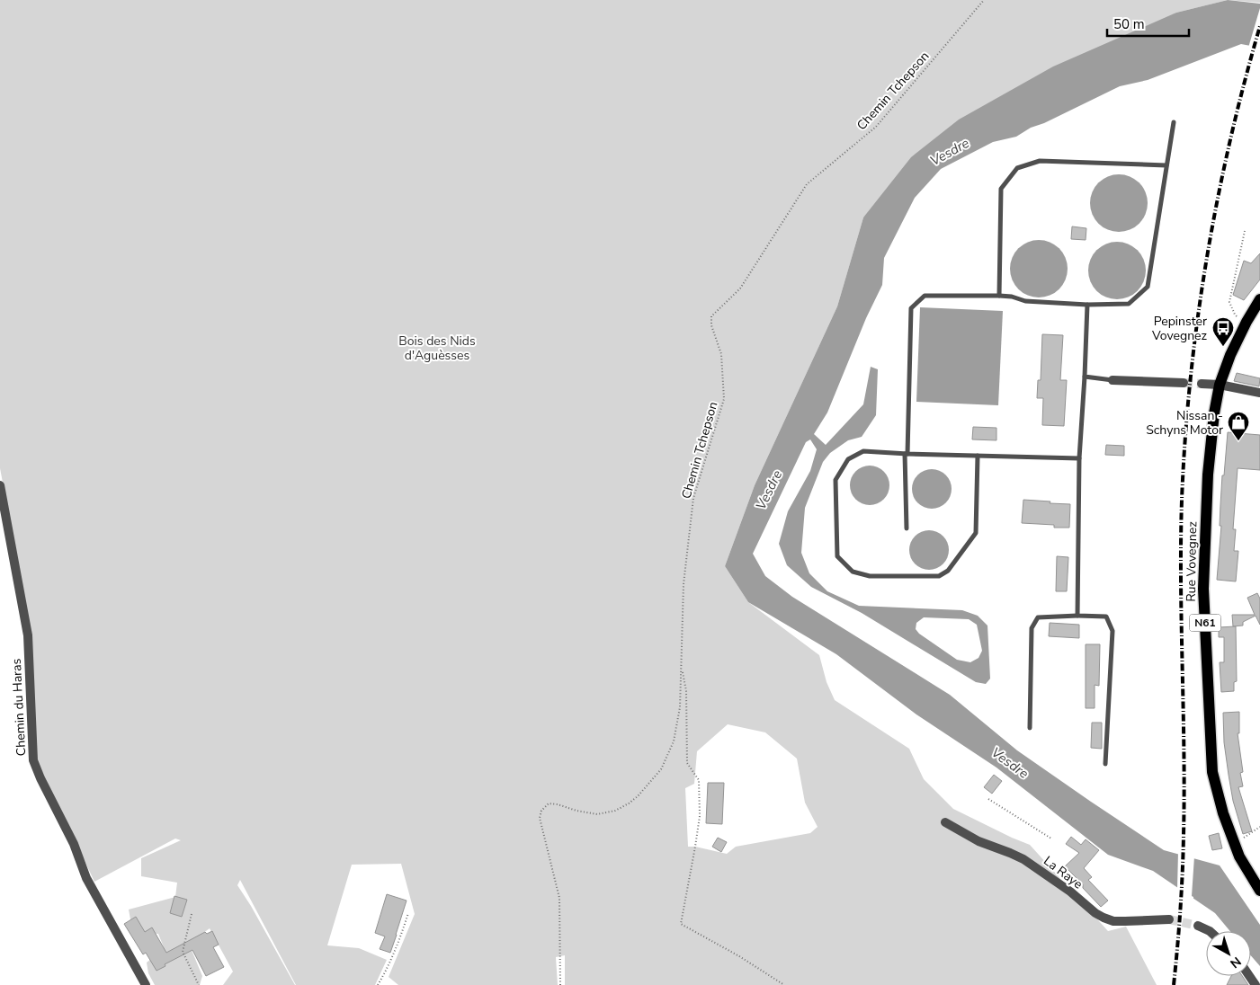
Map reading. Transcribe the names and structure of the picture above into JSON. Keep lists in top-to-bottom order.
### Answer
{
  "streets": {
    "main road": ["Rue Vovegnez", "N61"],
    "street": ["Chemin du Haras", "La Raye"],
    "path": ["Chemin Tchepson"]
  },
  "water": ["Vesdre"],
  "parks": ["Bois des Nids d'Aguèsses"],
  "places": {
    "bus stop": ["Pepinster Vovegnez"],
    "shop": ["Nissan - Schyns Motor"]
  },
  "scale_bar": "50 m",
  "north": "bottom right"
}
